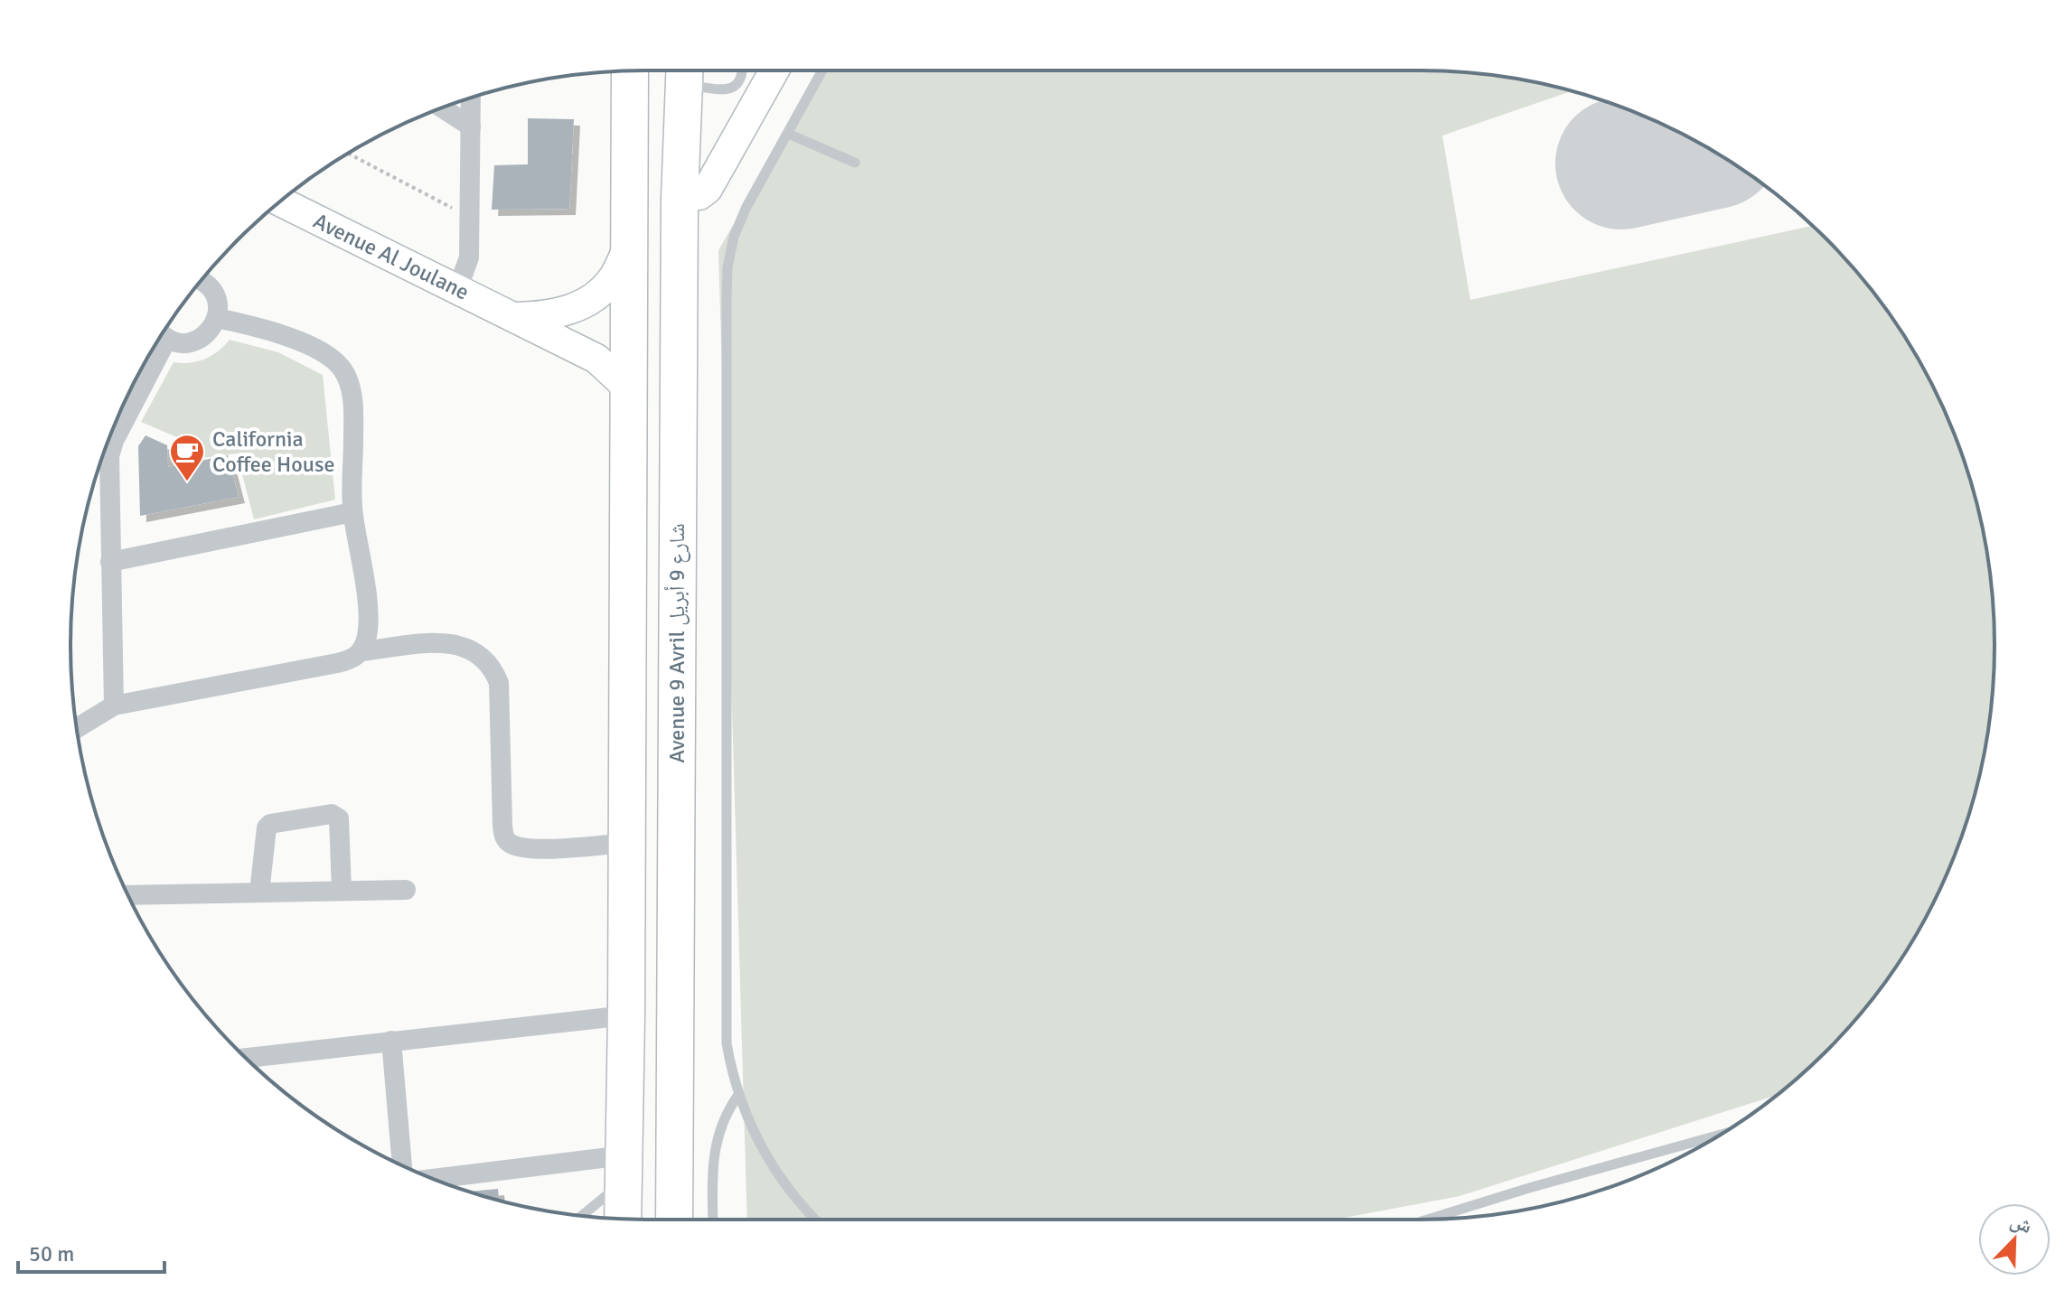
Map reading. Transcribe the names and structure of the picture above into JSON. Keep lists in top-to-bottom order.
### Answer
{
  "streets": {
    "highway": ["Avenue 9 Avril شارع 9 أبريل"],
    "street": ["Avenue Al Joulane"]
  },
  "places": {
    "cafe": ["California Coffee House"]
  },
  "scale_bar": "50 m",
  "north": "top right"
}
